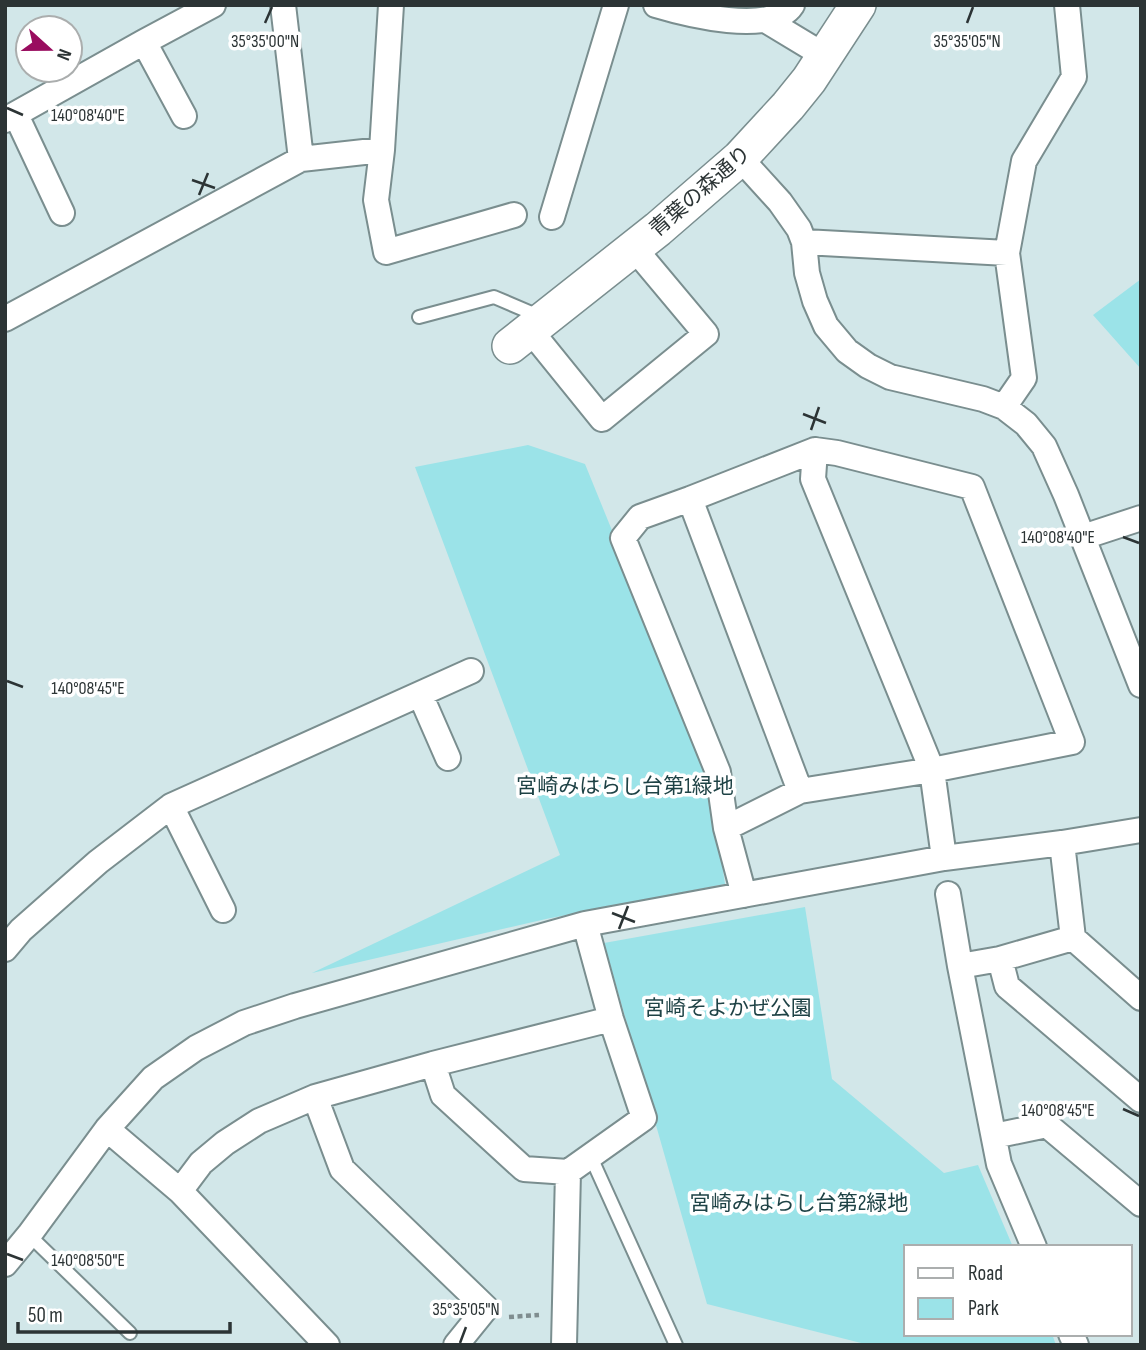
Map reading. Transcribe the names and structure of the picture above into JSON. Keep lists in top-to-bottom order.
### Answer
{
  "streets": {
    "street": ["青葉の森通り"]
  },
  "parks": ["宮崎みはらし台第1緑地", "宮崎そよかぜ公園", "宮崎みはらし台第2緑地"],
  "legend": ["Road", "Park"],
  "scale_bar": "50 m",
  "north": "right",
  "coordinates": [
    "35°35'00\"N",
    "35°35'05\"N",
    "140°08'40\"E",
    "140°08'45\"E",
    "140°08'50\"E"
  ]
}
